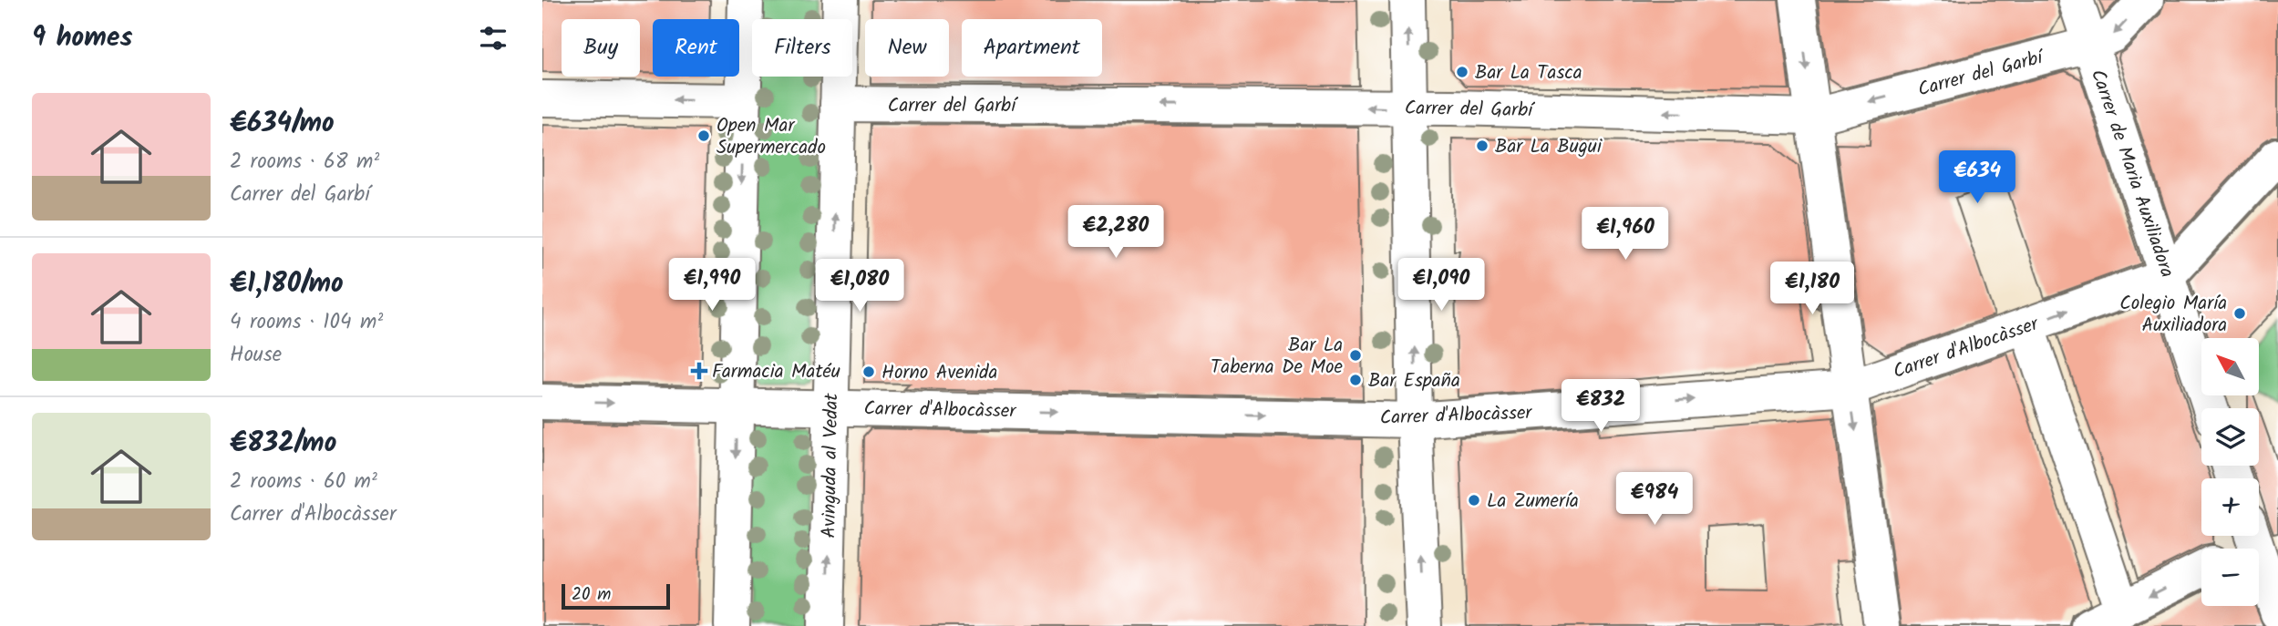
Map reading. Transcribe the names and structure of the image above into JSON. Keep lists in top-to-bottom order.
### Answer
{
  "streets": {
    "street": [
      "Carrer del Garbí",
      "Carrer de Maria Auxiliadora",
      "Carrer d'Albocàsser",
      "Avinguda al Vedat"
    ]
  },
  "crossings": [
    ["Carrer del Garbí", "Carrer de Maria Auxiliadora"],
    ["Carrer del Garbí", "Avinguda al Vedat"],
    ["Carrer de Maria Auxiliadora", "Carrer d'Albocàsser"],
    ["Carrer d'Albocàsser", "Avinguda al Vedat"]
  ],
  "one_way": ["Carrer del Garbí", "Carrer d'Albocàsser"],
  "places": {
    "other": [
      "Bar La Tasca",
      "Open Mar Supermercado",
      "Bar La Bugui",
      "Colegio María Auxiliadora",
      "Bar La Taberna De Moe",
      "Horno Avenida",
      "Bar España",
      "La Zumería"
    ],
    "health": ["Farmacia Matéu"]
  },
  "scale_bar": "20 m",
  "north": "top left",
  "page": {
    "heading": "9 homes",
    "chip": [
      "Buy",
      "Rent",
      "Filters",
      "New",
      "Apartment"
    ],
    "list": [
      {
        "name": "€634/mo",
        "note": "2 rooms · 68 m² · Carrer del Garbí"
      },
      {
        "name": "€1,180/mo",
        "note": "4 rooms · 104 m² · House"
      },
      {
        "name": "€832/mo",
        "note": "2 rooms · 60 m² · Carrer d'Albocàsser"
      }
    ],
    "price": [
      "€634",
      "€2,280",
      "€1,960",
      "€1,990",
      "€1,090",
      "€1,080",
      "€1,180",
      "€832",
      "€984"
    ],
    "map_buttons": ["+", "−"],
    "scale": "20 m"
  }
}
